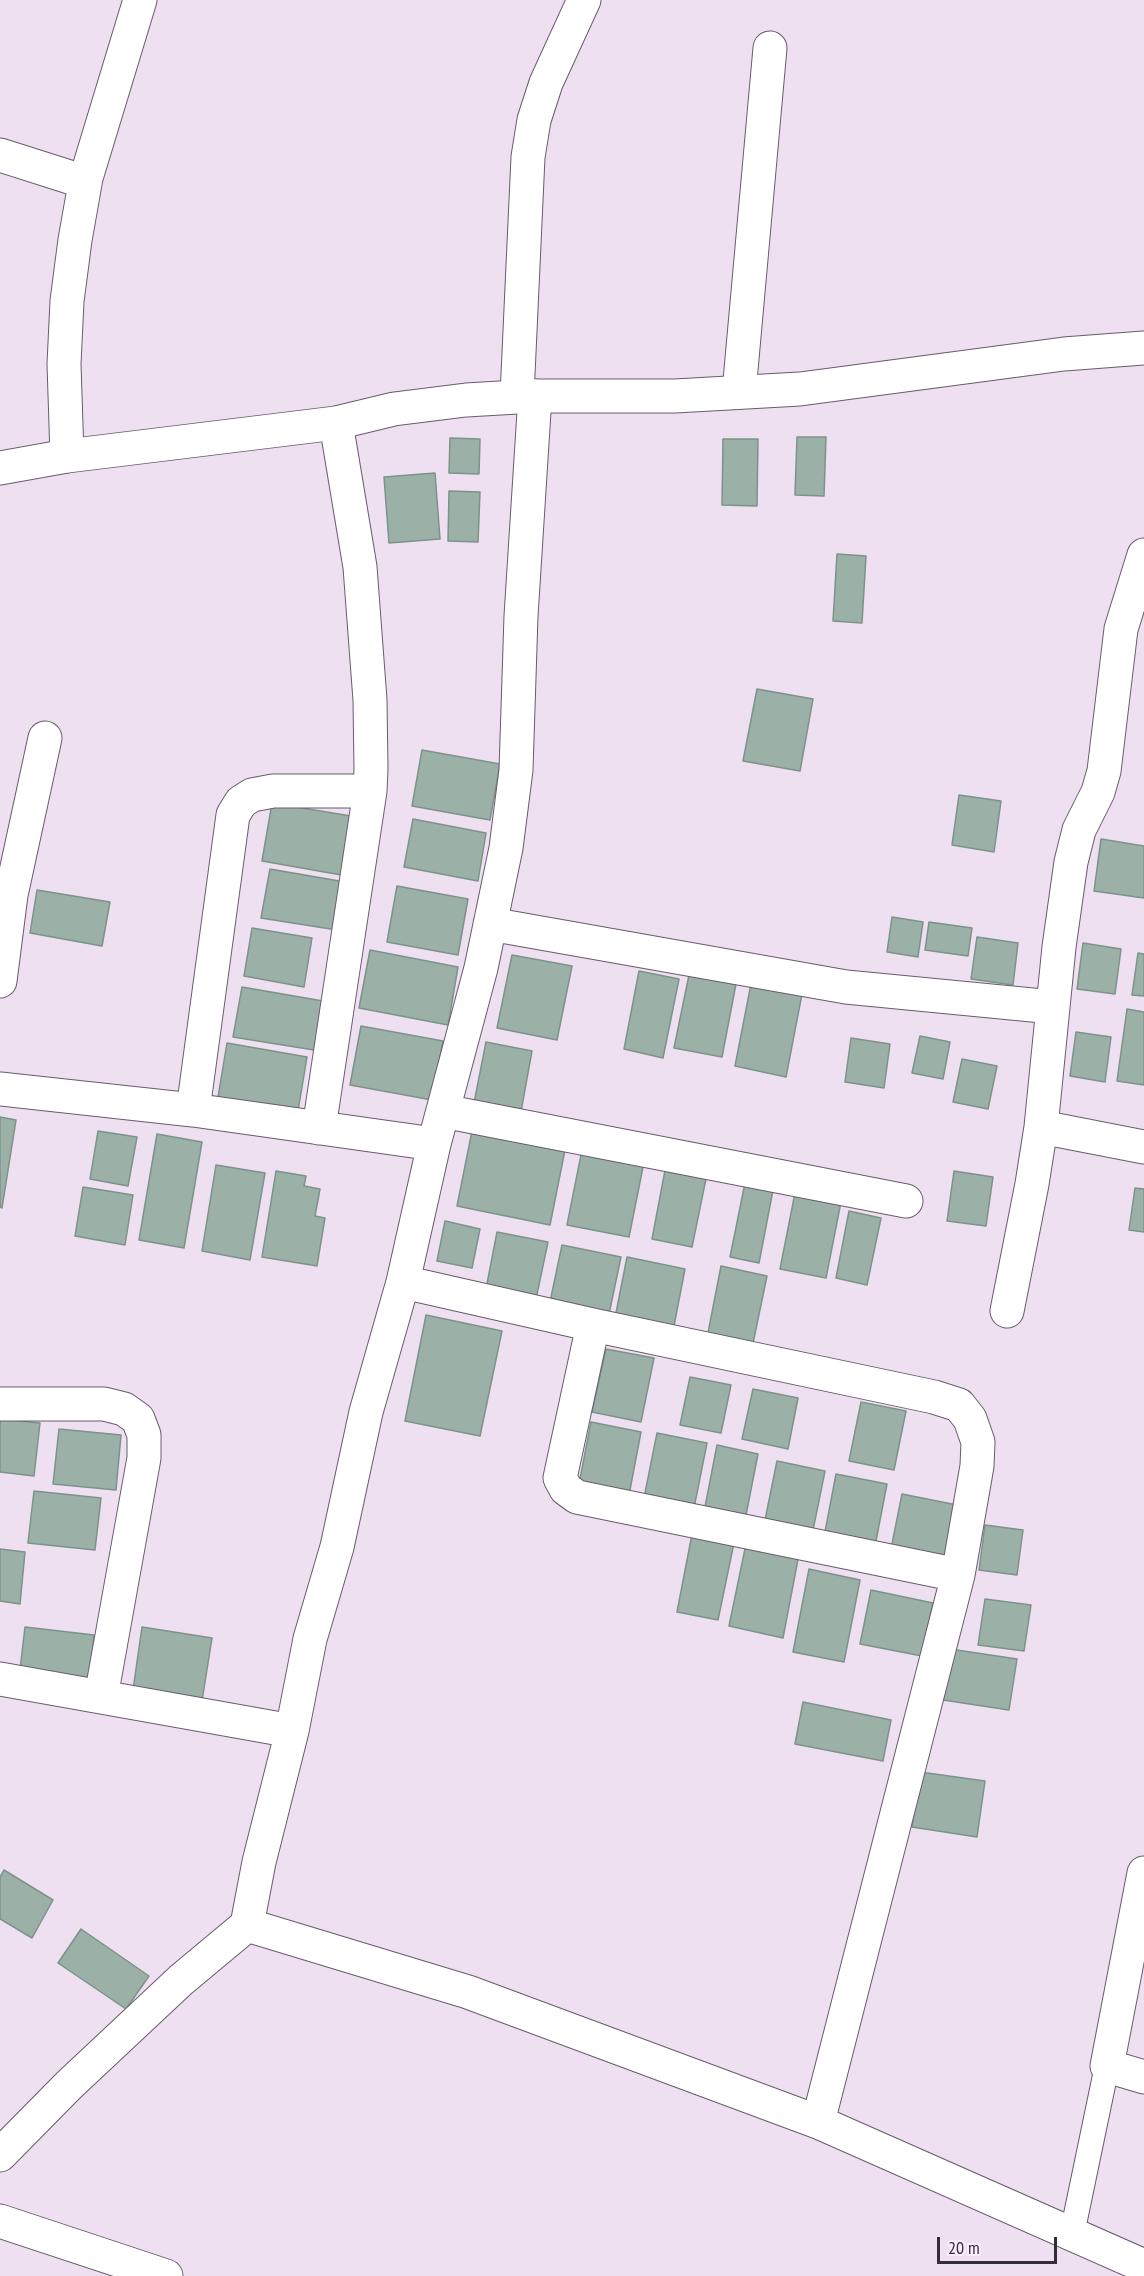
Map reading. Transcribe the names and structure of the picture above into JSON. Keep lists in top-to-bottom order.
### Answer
{
  "scale_bar": "20 m"
}
